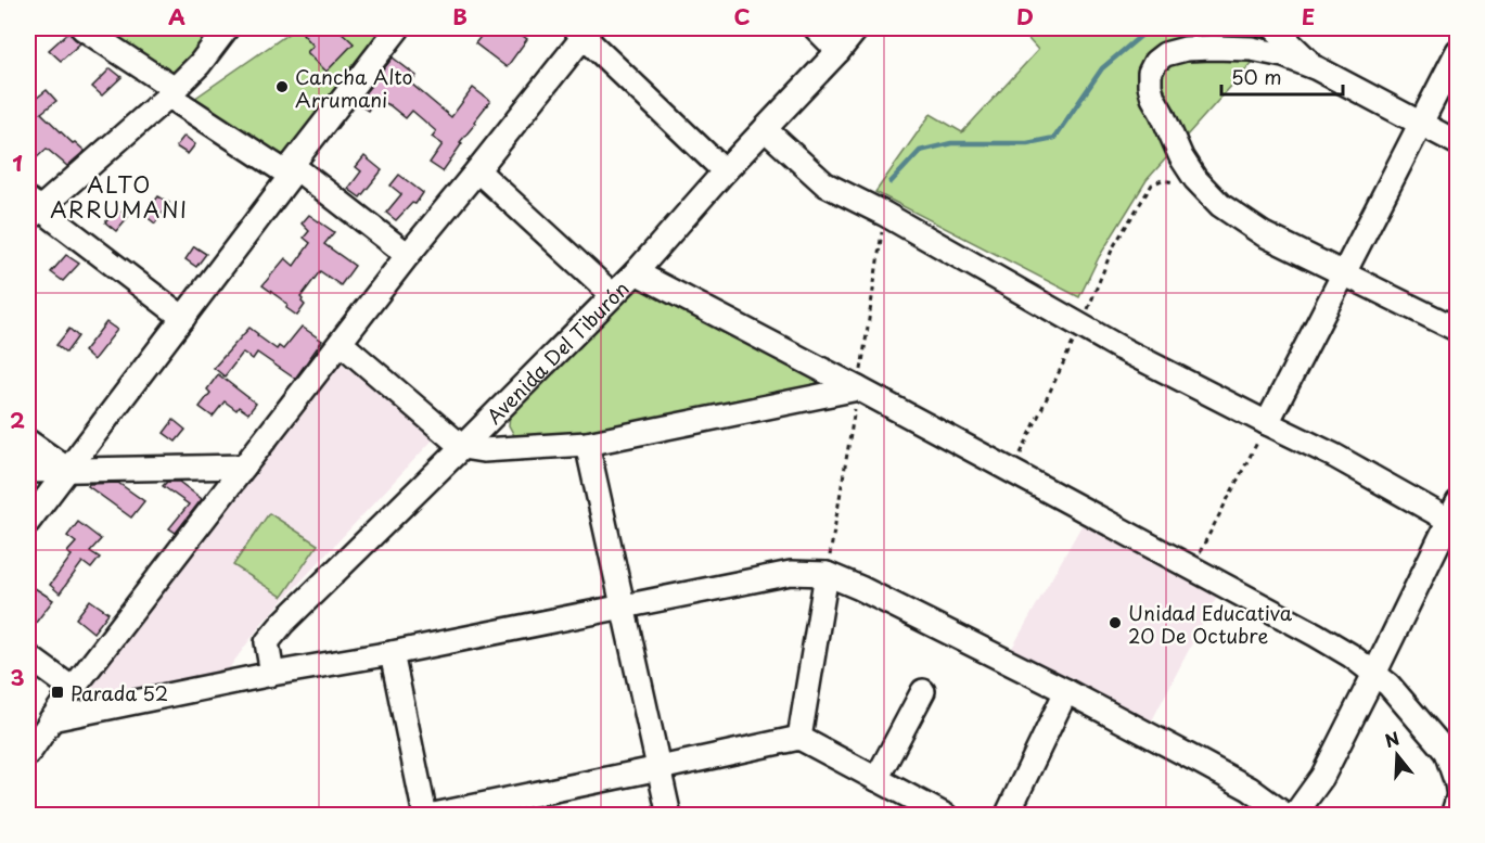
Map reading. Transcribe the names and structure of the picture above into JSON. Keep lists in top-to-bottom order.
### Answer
{
  "streets": {
    "street": ["Avenida Del Tiburón"]
  },
  "districts": ["ALTO ARRUMANI"],
  "places": {
    "other": ["Cancha Alto Arrumani", "Unidad Educativa 20 De Octubre"],
    "transit": ["Parada 52"]
  },
  "scale_bar": "50 m",
  "north": "top",
  "grid": {
    "columns": [
      "A",
      "B",
      "C",
      "D",
      "E"
    ],
    "rows": ["1", "2", "3"]
  }
}
